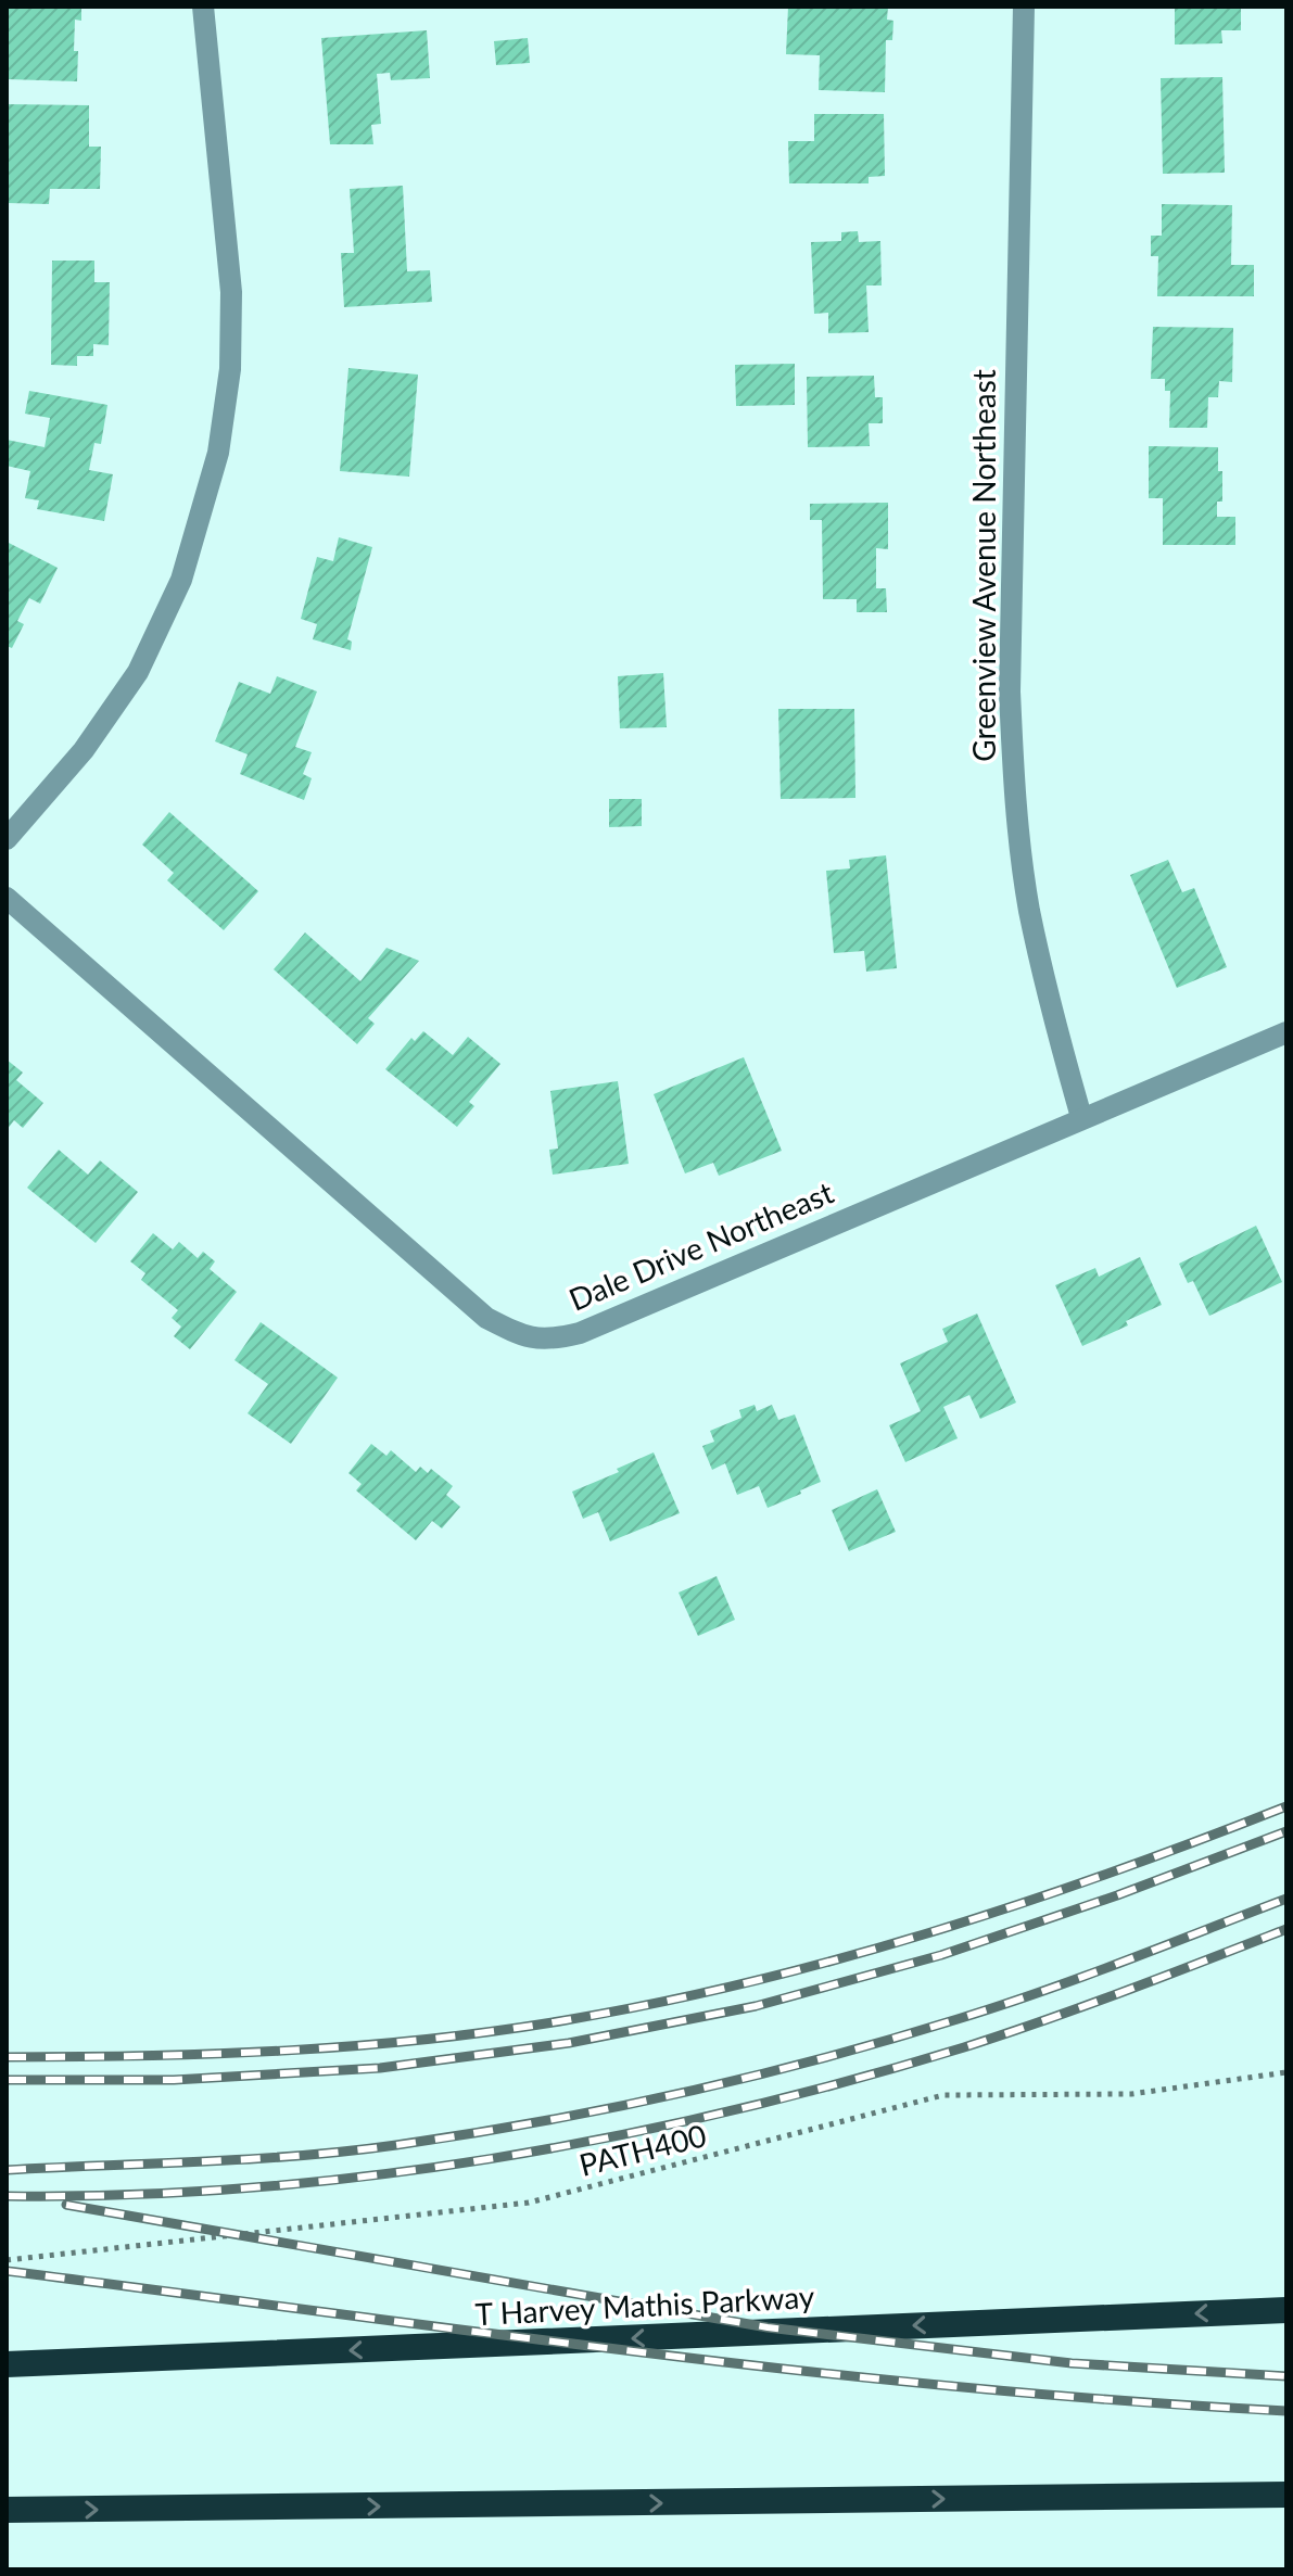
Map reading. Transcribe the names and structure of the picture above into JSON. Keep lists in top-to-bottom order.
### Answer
{
  "streets": {
    "highway": ["T Harvey Mathis Parkway"],
    "street": ["Greenview Avenue Northeast", "Dale Drive Northeast"],
    "path": ["PATH400"]
  },
  "crossings": [
    ["Greenview Avenue Northeast", "Dale Drive Northeast"]
  ]
}
